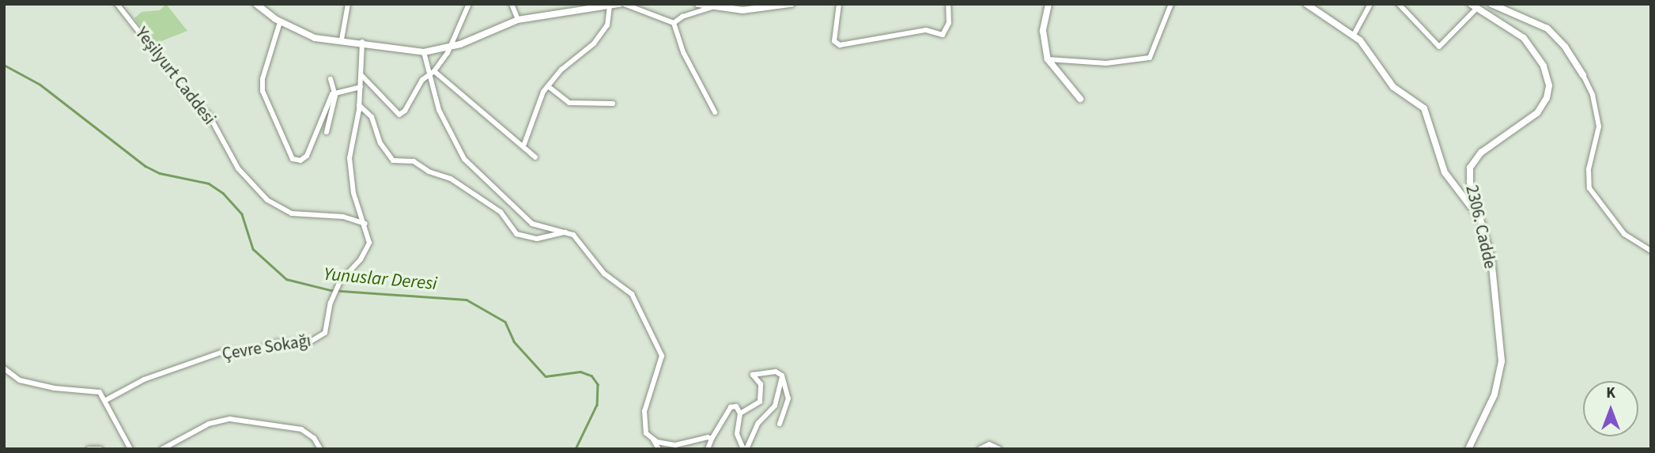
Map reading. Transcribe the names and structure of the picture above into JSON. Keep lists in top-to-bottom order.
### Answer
{
  "streets": {
    "street": ["Yeşilyurt Caddesi", "2306. Cadde", "Çevre Sokağı"]
  },
  "crossings": [
    ["Yeşilyurt Caddesi", "Çevre Sokağı"]
  ],
  "water": ["Yunuslar Deresi"],
  "north": "top"
}
